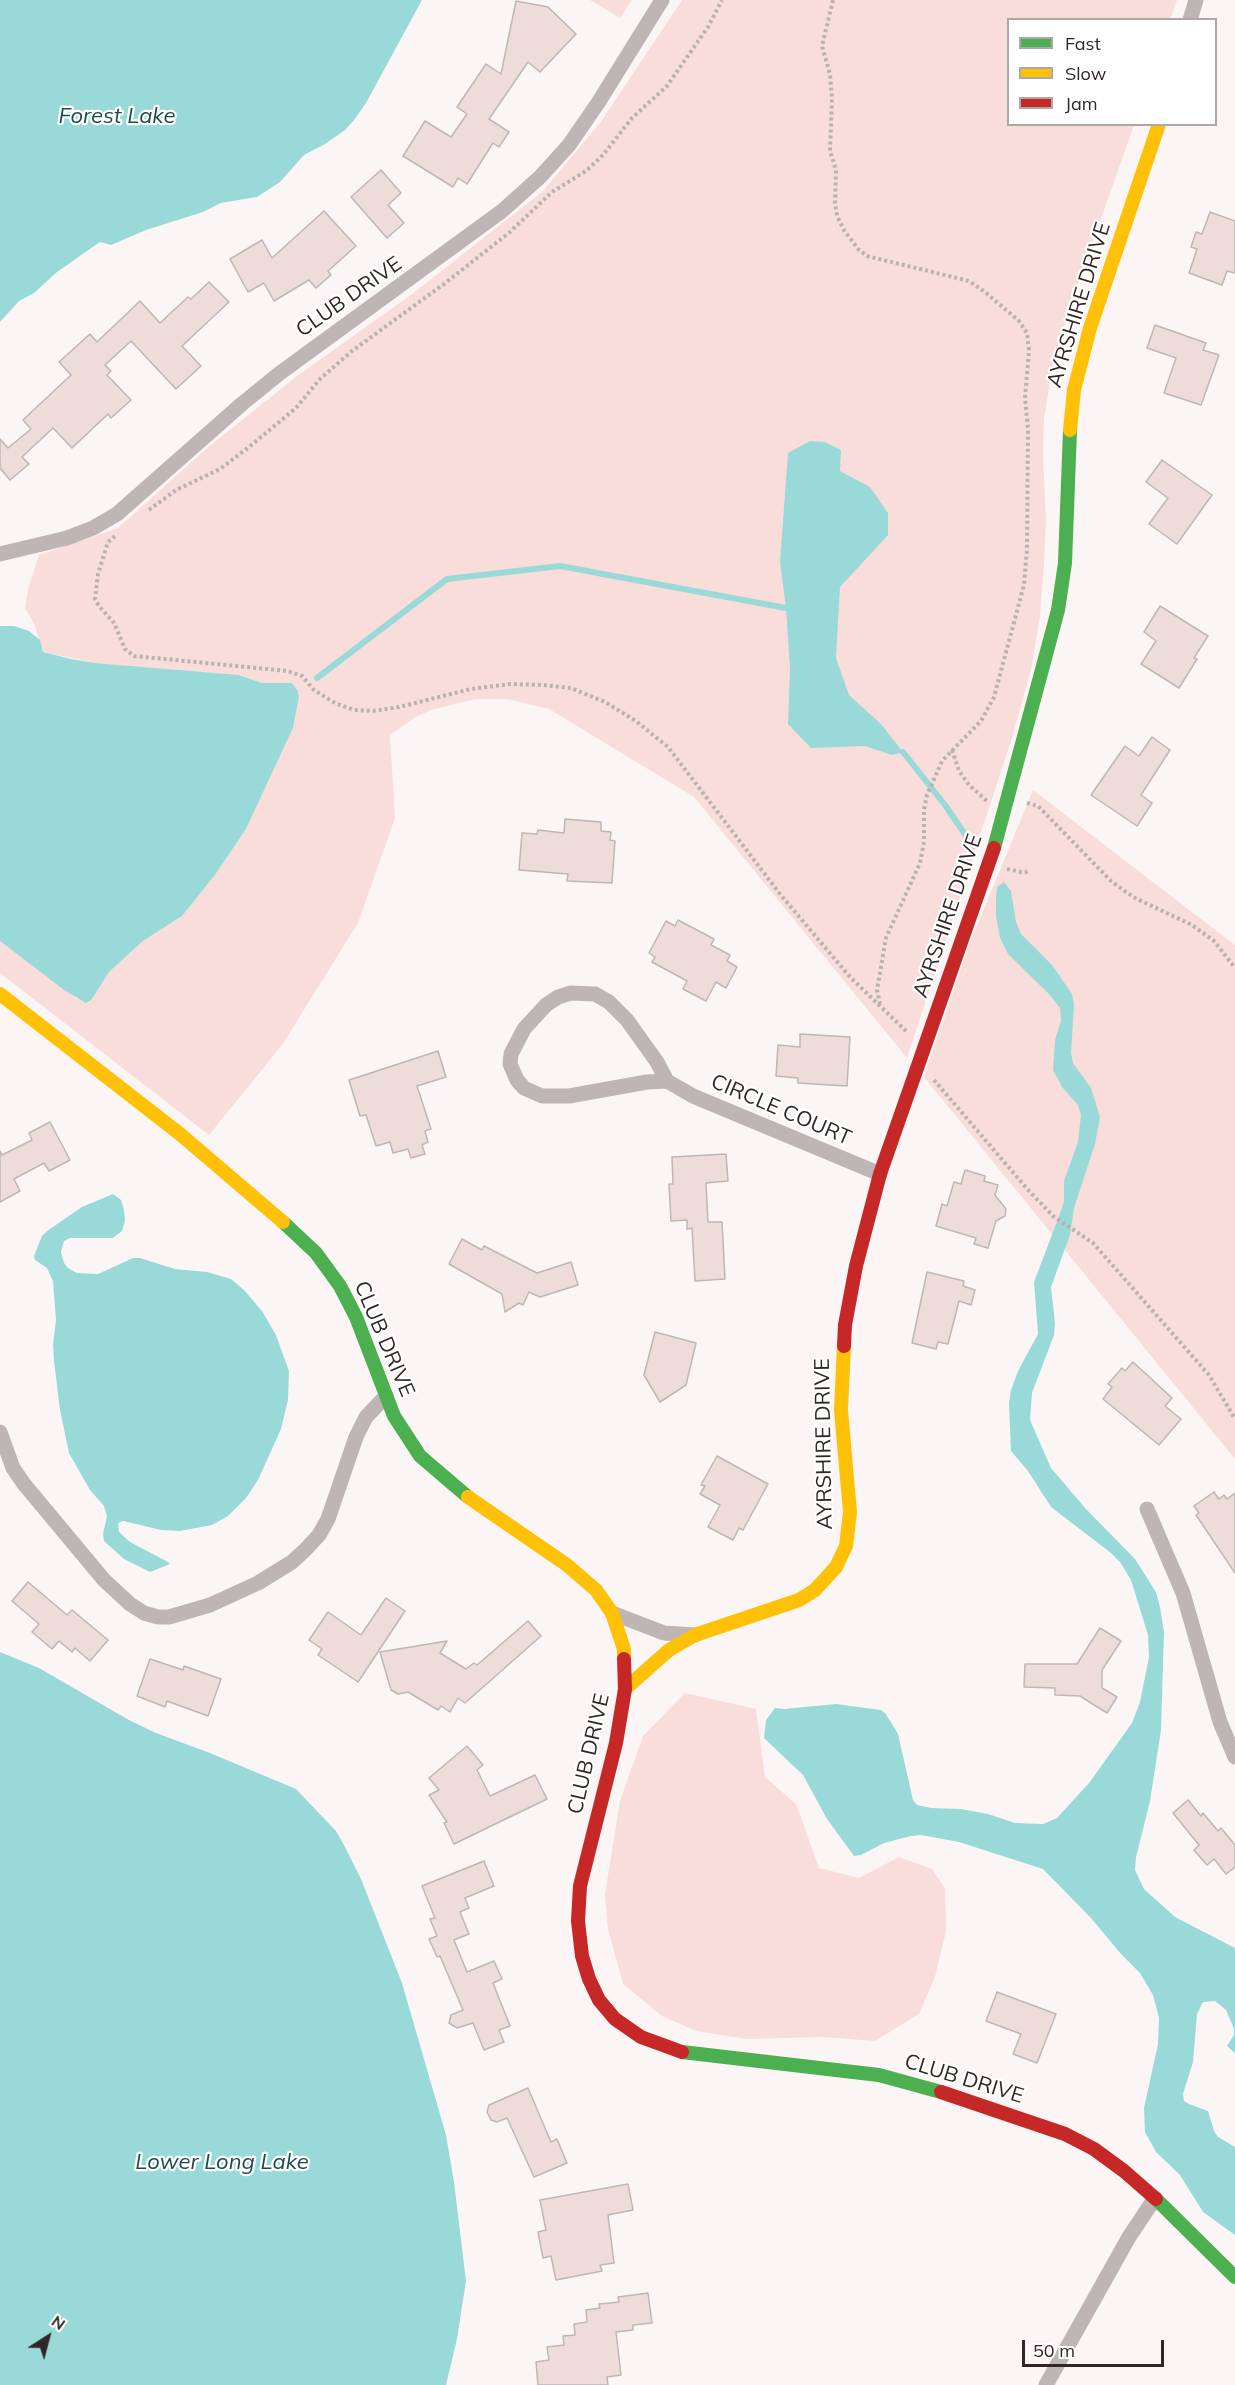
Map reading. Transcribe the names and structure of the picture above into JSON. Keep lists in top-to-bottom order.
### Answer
{
  "streets": {
    "street": ["CLUB DRIVE", "AYRSHIRE DRIVE", "CIRCLE COURT"]
  },
  "crossings": [
    ["CLUB DRIVE", "AYRSHIRE DRIVE"],
    ["AYRSHIRE DRIVE", "CIRCLE COURT"]
  ],
  "water": ["Forest Lake", "Lower Long Lake"],
  "legend": ["Fast", "Slow", "Jam"],
  "scale_bar": "50 m",
  "north": "top right"
}
